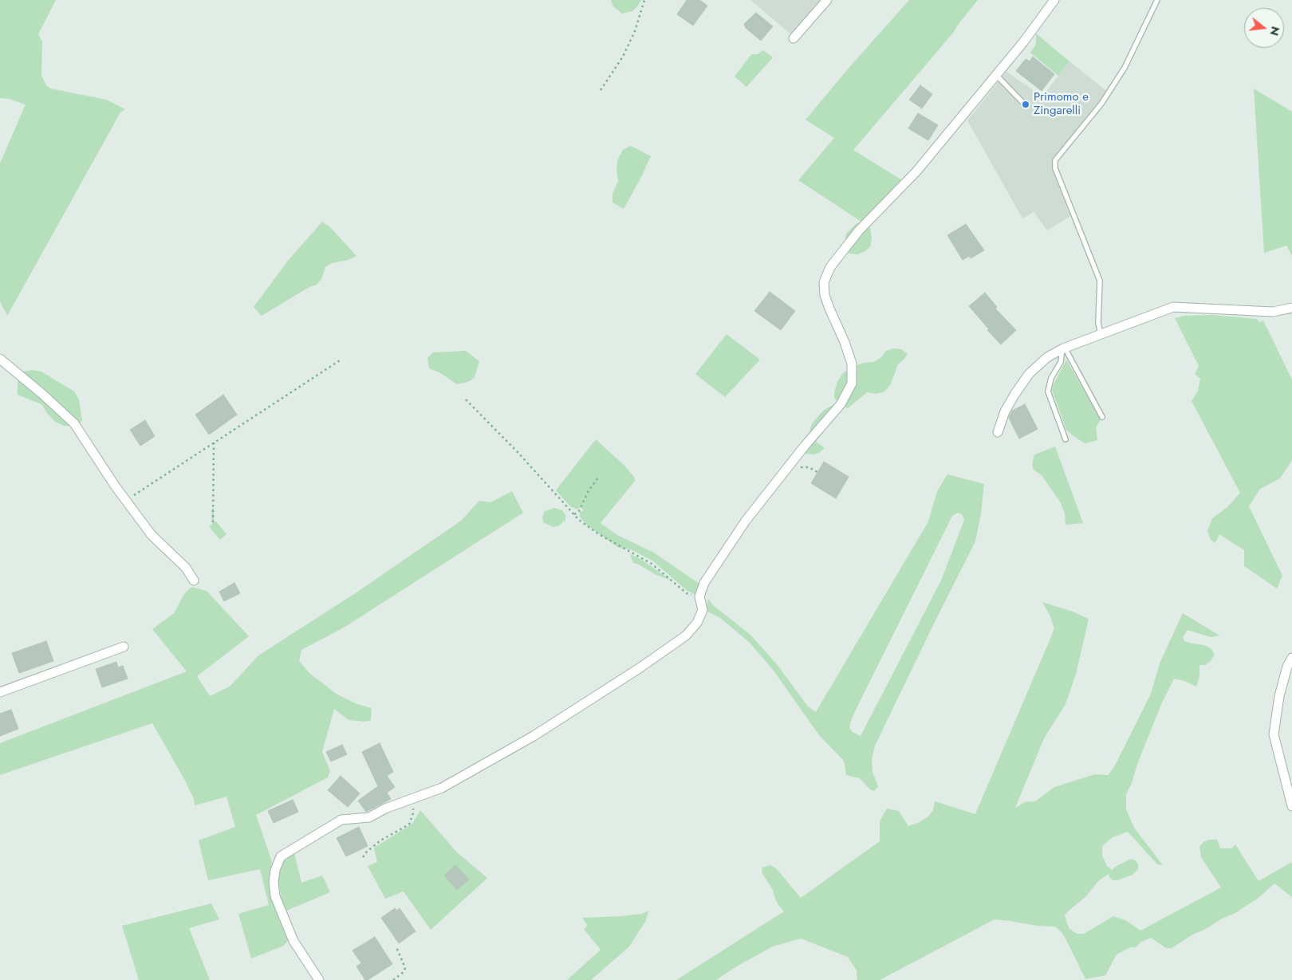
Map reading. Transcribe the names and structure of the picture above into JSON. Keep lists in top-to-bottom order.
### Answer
{
  "places": ["Primomo e Zingarelli"],
  "north": "right"
}
